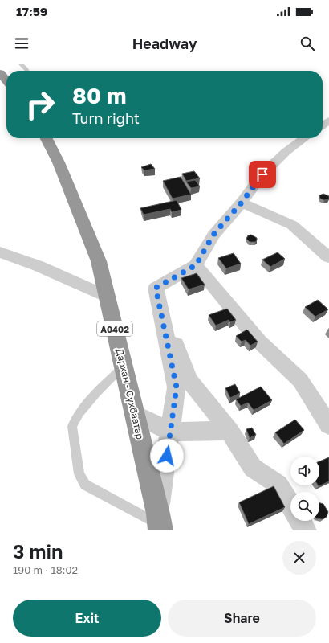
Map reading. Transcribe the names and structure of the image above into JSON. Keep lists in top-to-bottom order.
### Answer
{
  "streets": {
    "highway": ["A0402", "Дархан - Сүхбаатар"]
  },
  "page": {
    "status": "17:59",
    "header": "Headway",
    "turn": ["80 m", "Turn right"],
    "heading": ["3 min", "190 m · 18:02"],
    "buttons": ["Exit", "Share"]
  }
}
